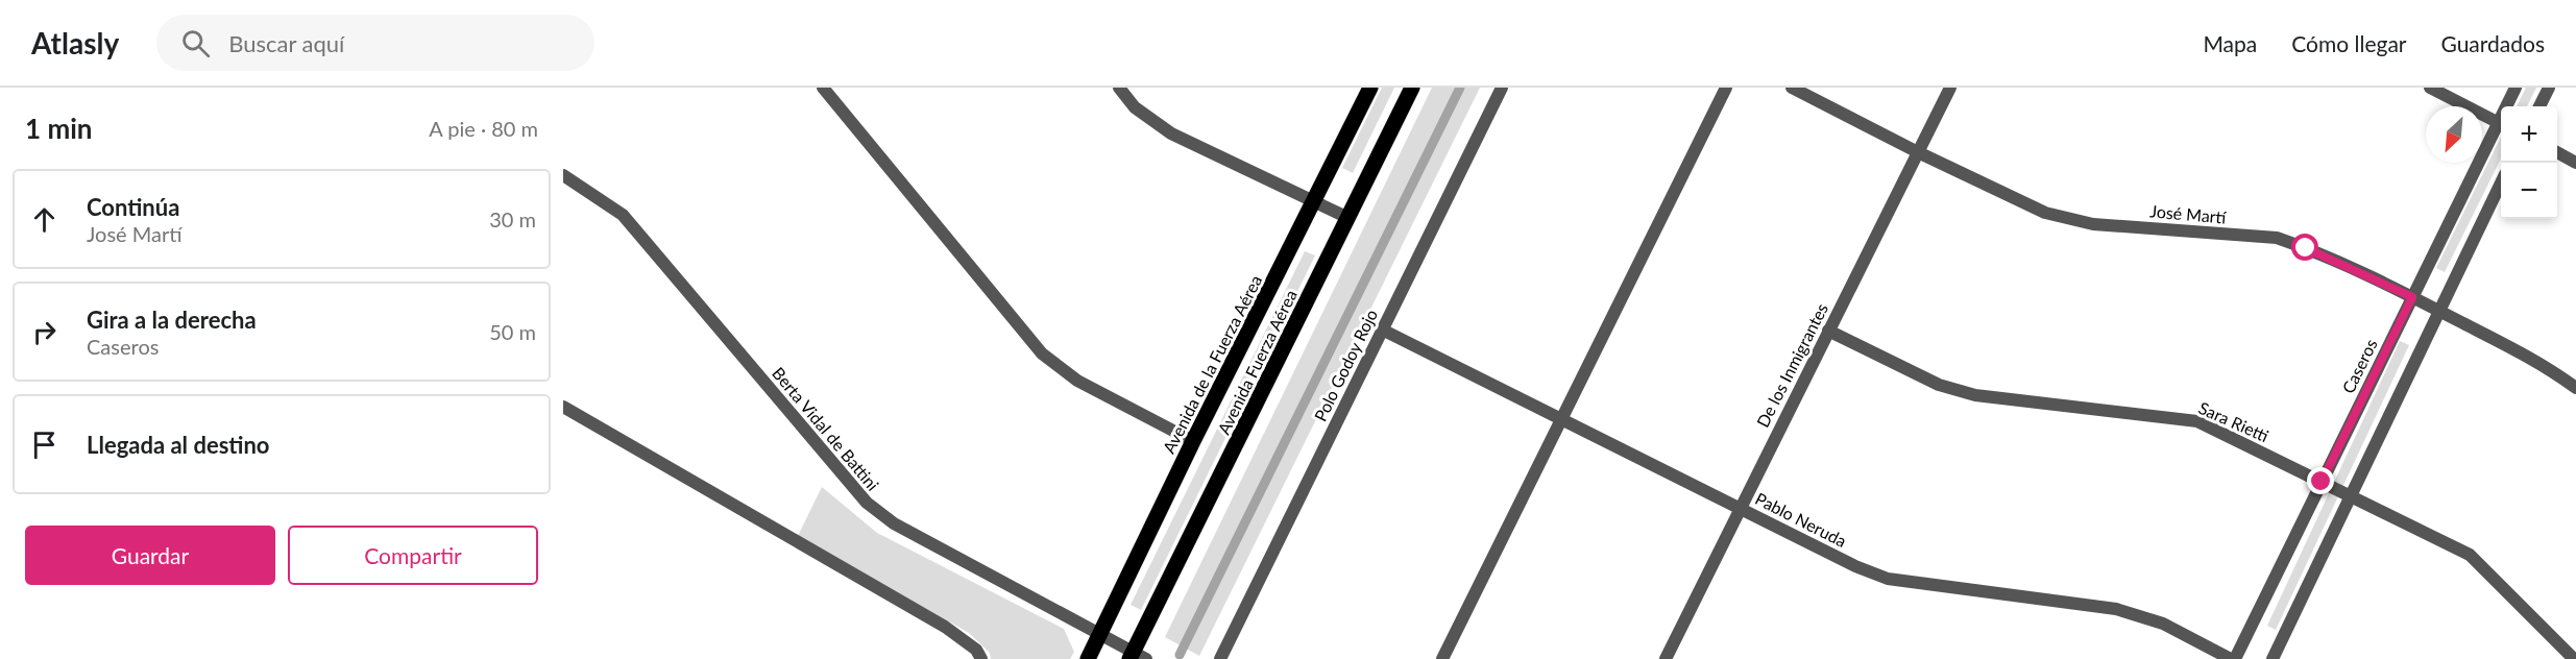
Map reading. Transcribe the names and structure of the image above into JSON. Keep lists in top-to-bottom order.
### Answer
{
  "streets": {
    "main road": ["Avenida Fuerza Aérea", "Avenida de la Fuerza Aérea"],
    "street": [
      "José Martí",
      "Polo Godoy Rojo",
      "De los Inmigrantes",
      "Caseros",
      "Sara Rietti",
      "Berta Vidal de Battini",
      "Pablo Neruda"
    ]
  },
  "crossings": [
    ["José Martí", "De los Inmigrantes"],
    ["José Martí", "Caseros"],
    ["Avenida Fuerza Aérea", "Berta Vidal de Battini"],
    ["Avenida de la Fuerza Aérea", "Berta Vidal de Battini"],
    ["Polo Godoy Rojo", "Pablo Neruda"],
    ["De los Inmigrantes", "Sara Rietti"],
    ["De los Inmigrantes", "Pablo Neruda"],
    ["Caseros", "Sara Rietti"],
    ["Caseros", "Pablo Neruda"]
  ],
  "north": "bottom left",
  "page": {
    "header": "Atlasly",
    "search": "Buscar aquí",
    "nav": ["Mapa", "Cómo llegar", "Guardados"],
    "heading": ["1 min", "A pie · 80 m"],
    "map_buttons": ["+", "−"],
    "list": [
      ["Continúa", "José Martí", "30 m"],
      ["Gira a la derecha", "Caseros", "50 m"],
      "Llegada al destino"
    ],
    "buttons": ["Guardar", "Compartir"]
  }
}
